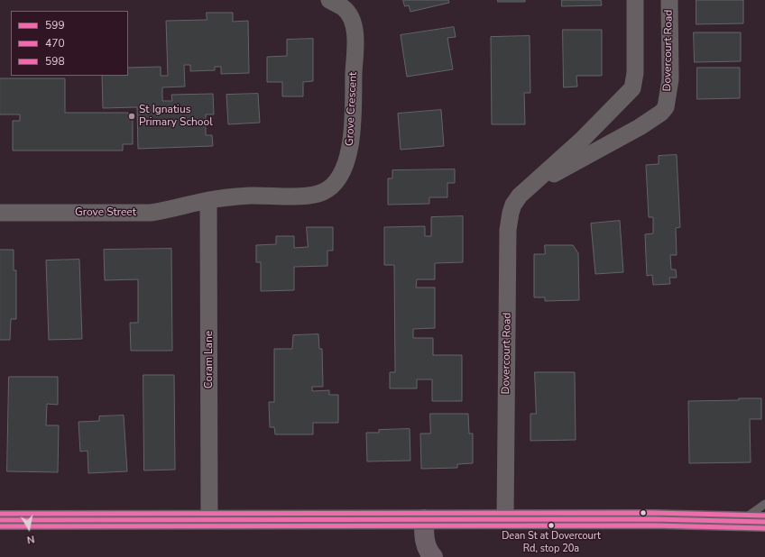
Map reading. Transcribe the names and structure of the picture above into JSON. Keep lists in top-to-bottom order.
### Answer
{
  "streets": {
    "street": [
      "Dovercourt Road",
      "Grove Crescent",
      "Grove Street",
      "Coram Lane"
    ]
  },
  "crossings": [
    ["Grove Crescent", "Grove Street"],
    ["Grove Crescent", "Coram Lane"],
    ["Grove Street", "Coram Lane"]
  ],
  "places": ["St Ignatius Primary School", "Dean St at Dovercourt Rd, stop 20a"],
  "lines": ["transit line 598", "transit line 599", "transit line 470"],
  "legend": ["599", "470", "598"],
  "north": "bottom"
}
